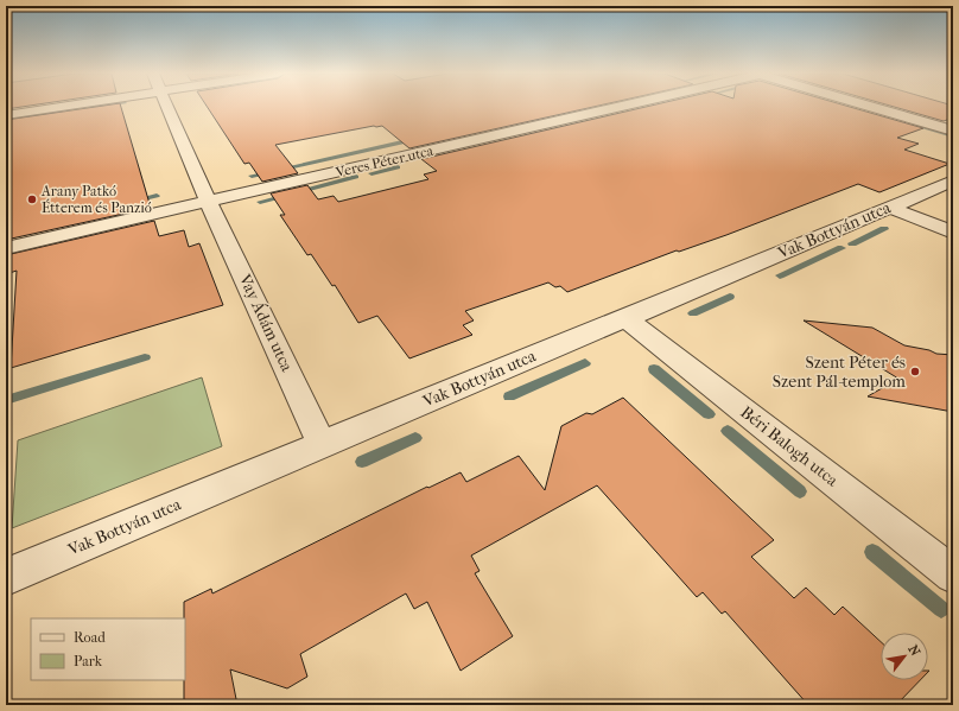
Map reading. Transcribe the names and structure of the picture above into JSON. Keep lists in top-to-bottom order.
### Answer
{
  "streets": {
    "street": [
      "Veres Péter utca",
      "Vak Bottyán utca",
      "Vay Ádám utca",
      "Béri Balogh utca"
    ]
  },
  "crossings": [
    ["Veres Péter utca", "Vay Ádám utca"],
    ["Vak Bottyán utca", "Vay Ádám utca"],
    ["Vak Bottyán utca", "Béri Balogh utca"]
  ],
  "places": ["Arany Patkó Étterem és Panzió", "Szent Péter és Szent Pál-templom"],
  "legend": ["Road", "Park"],
  "north": "top right"
}
